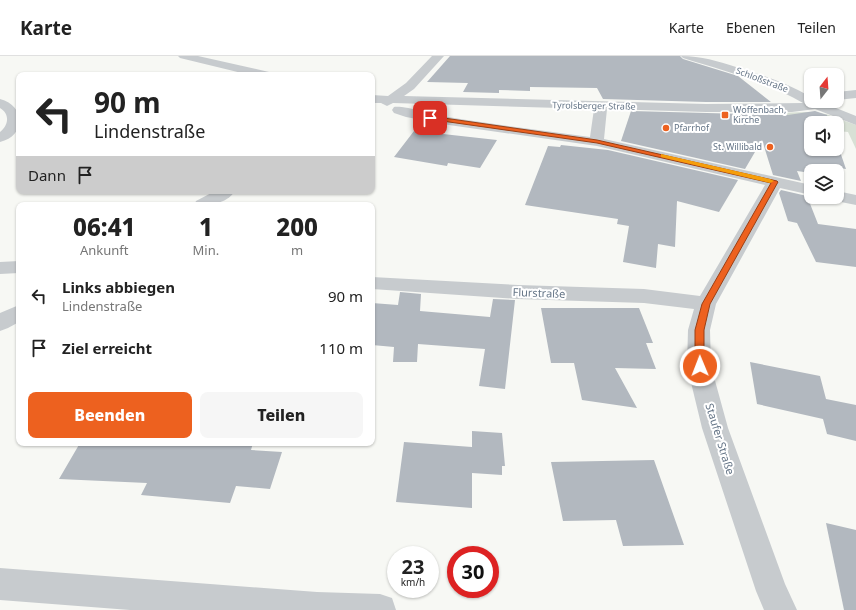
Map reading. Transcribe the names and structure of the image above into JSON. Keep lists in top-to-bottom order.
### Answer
{
  "streets": {
    "street": [
      "Schloßstraße",
      "Tyrolsberger Straße",
      "Flurstraße",
      "Staufer Straße"
    ]
  },
  "crossings": [
    ["Flurstraße", "Staufer Straße"]
  ],
  "places": {
    "transit": ["Woffenbach, Kirche"],
    "other": ["Pfarrhof", "St. Willibald"]
  },
  "north": "top",
  "page": {
    "header": "Karte",
    "nav": ["Karte", "Ebenen", "Teilen"],
    "turn": ["90 m", "Lindenstraße"],
    "then": "Dann",
    "eta": [
      "06:41",
      "Ankunft",
      "1",
      "Min.",
      "200",
      "m"
    ],
    "list": [
      {
        "name": "Links abbiegen",
        "note": "Lindenstraße",
        "value": "90 m"
      },
      {
        "name": "Ziel erreicht",
        "value": "110 m"
      }
    ],
    "buttons": ["Beenden", "Teilen"],
    "speed": "23 km/h",
    "limit": "30"
  }
}
